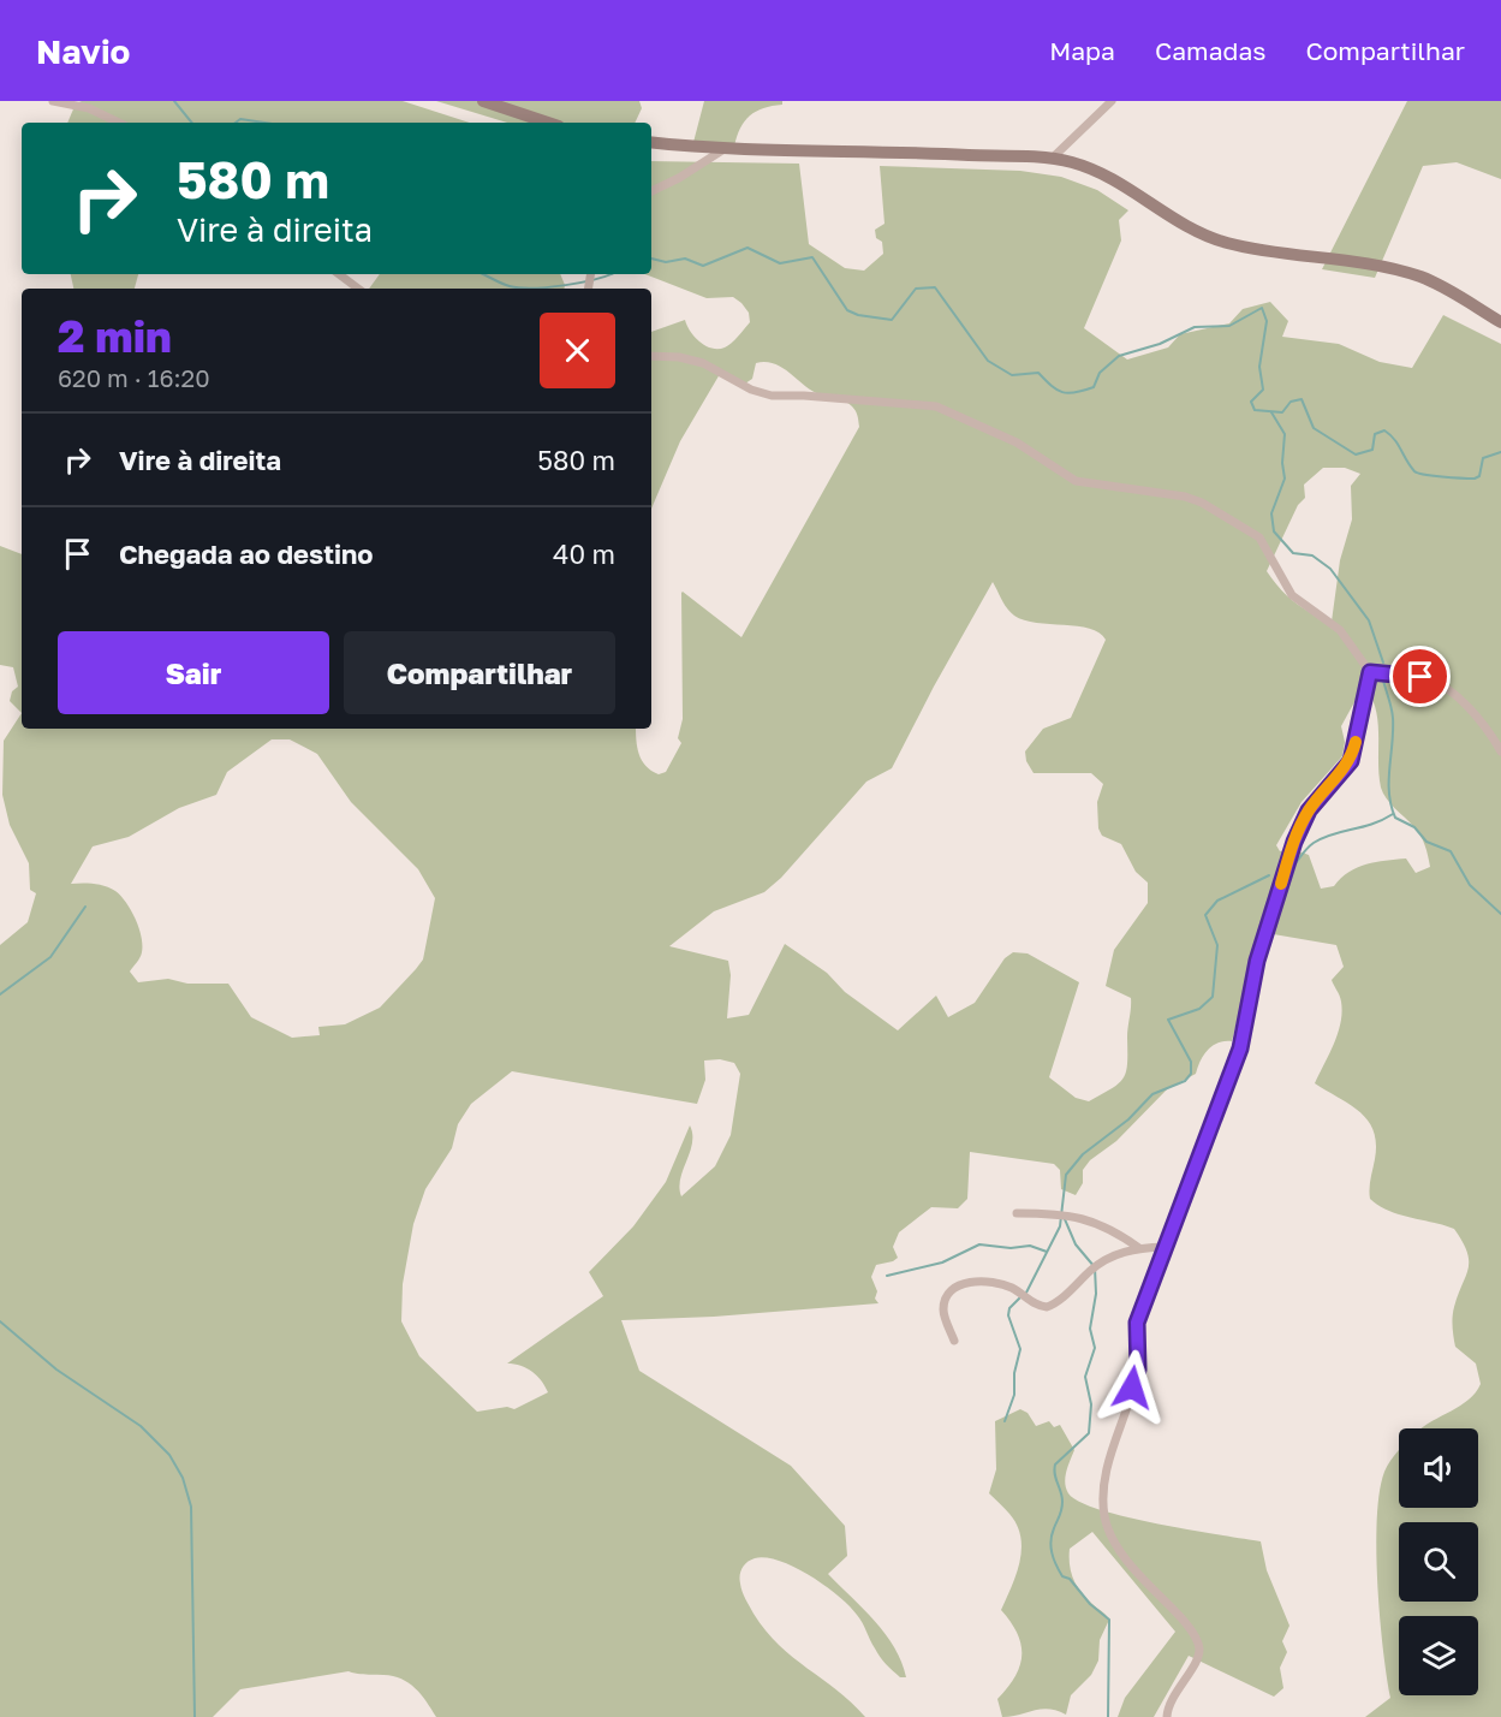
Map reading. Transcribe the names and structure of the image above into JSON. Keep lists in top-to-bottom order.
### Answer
{
  "page": {
    "header": "Navio",
    "nav": ["Mapa", "Camadas", "Compartilhar"],
    "turn": ["580 m", "Vire à direita"],
    "heading": ["2 min", "620 m · 16:20"],
    "list": [
      {
        "name": "Vire à direita",
        "value": "580 m"
      },
      {
        "name": "Chegada ao destino",
        "value": "40 m"
      }
    ],
    "buttons": ["Sair", "Compartilhar"]
  }
}
